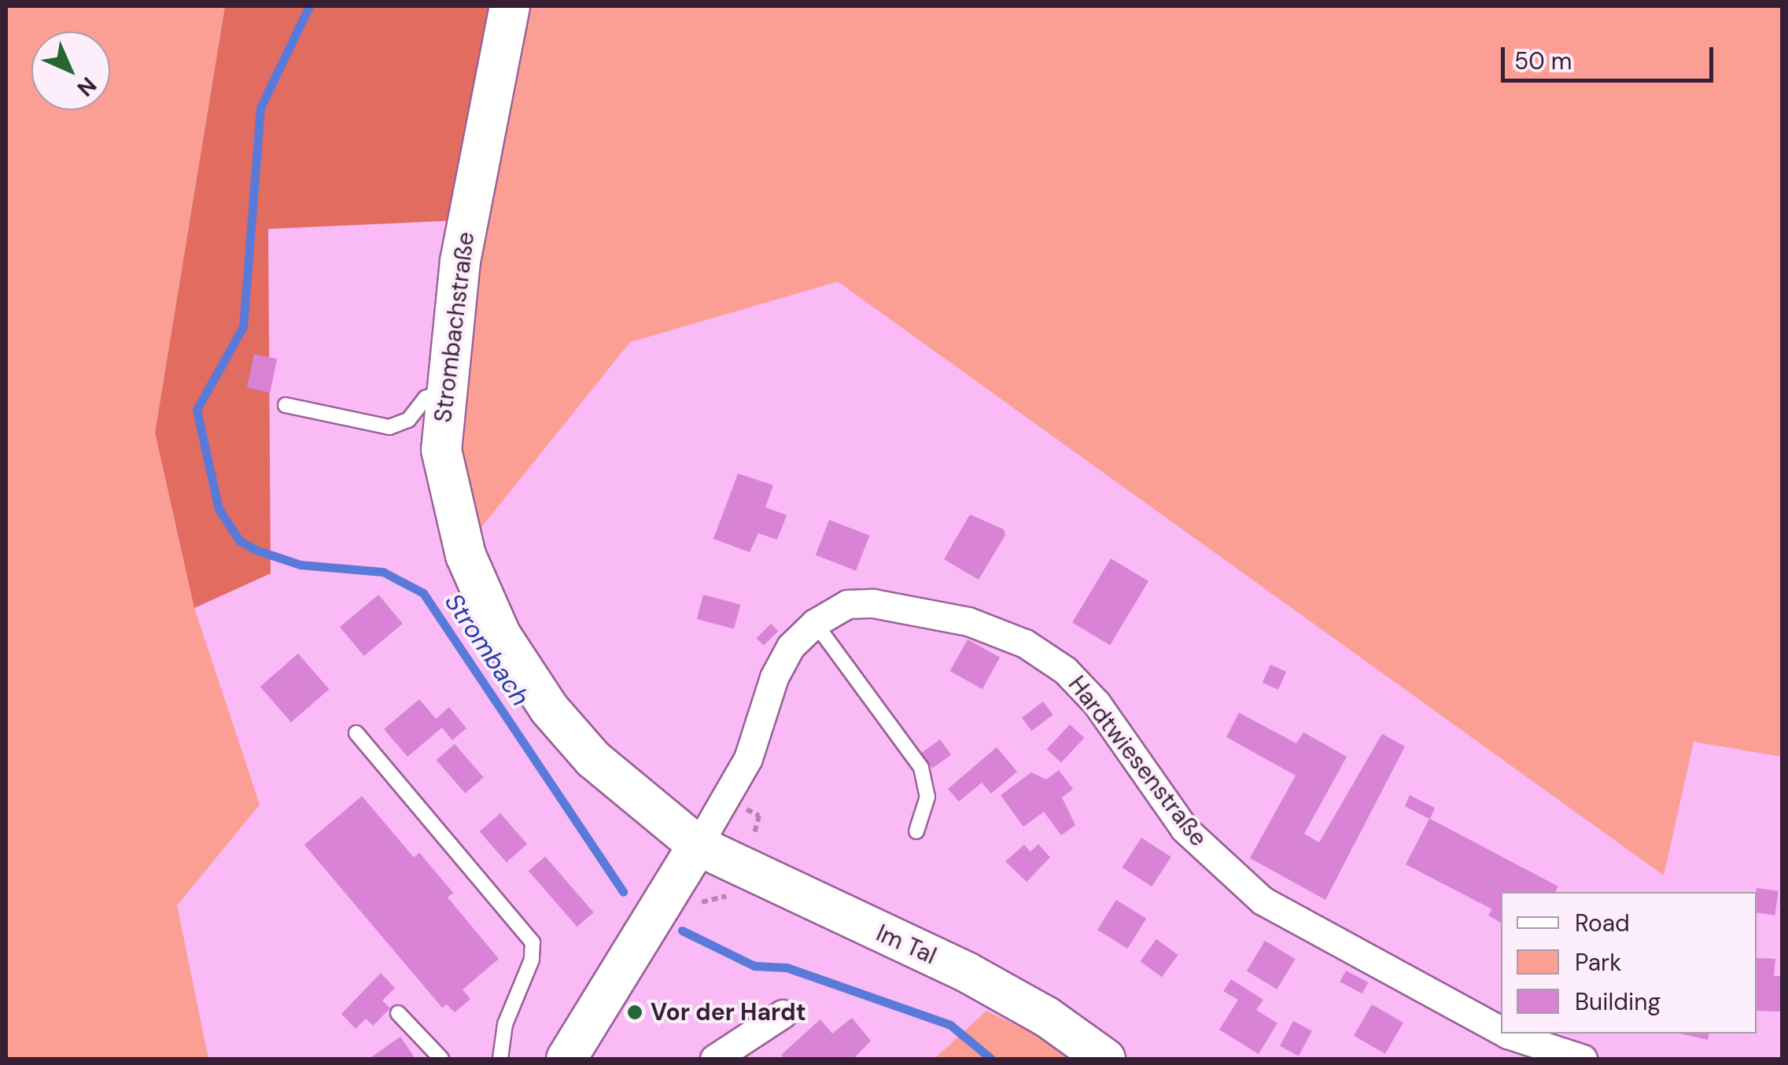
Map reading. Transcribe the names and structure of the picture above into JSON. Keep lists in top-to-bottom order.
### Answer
{
  "streets": {
    "main road": ["Strombachstraße", "Im Tal"],
    "street": ["Hardtwiesenstraße"]
  },
  "crossings": [
    ["Strombachstraße", "Hardtwiesenstraße"],
    ["Strombachstraße", "Im Tal"],
    ["Hardtwiesenstraße", "Im Tal"]
  ],
  "water": ["Strombach"],
  "places": ["Vor der Hardt"],
  "legend": ["Road", "Park", "Building"],
  "scale_bar": "50 m",
  "north": "bottom right"
}
